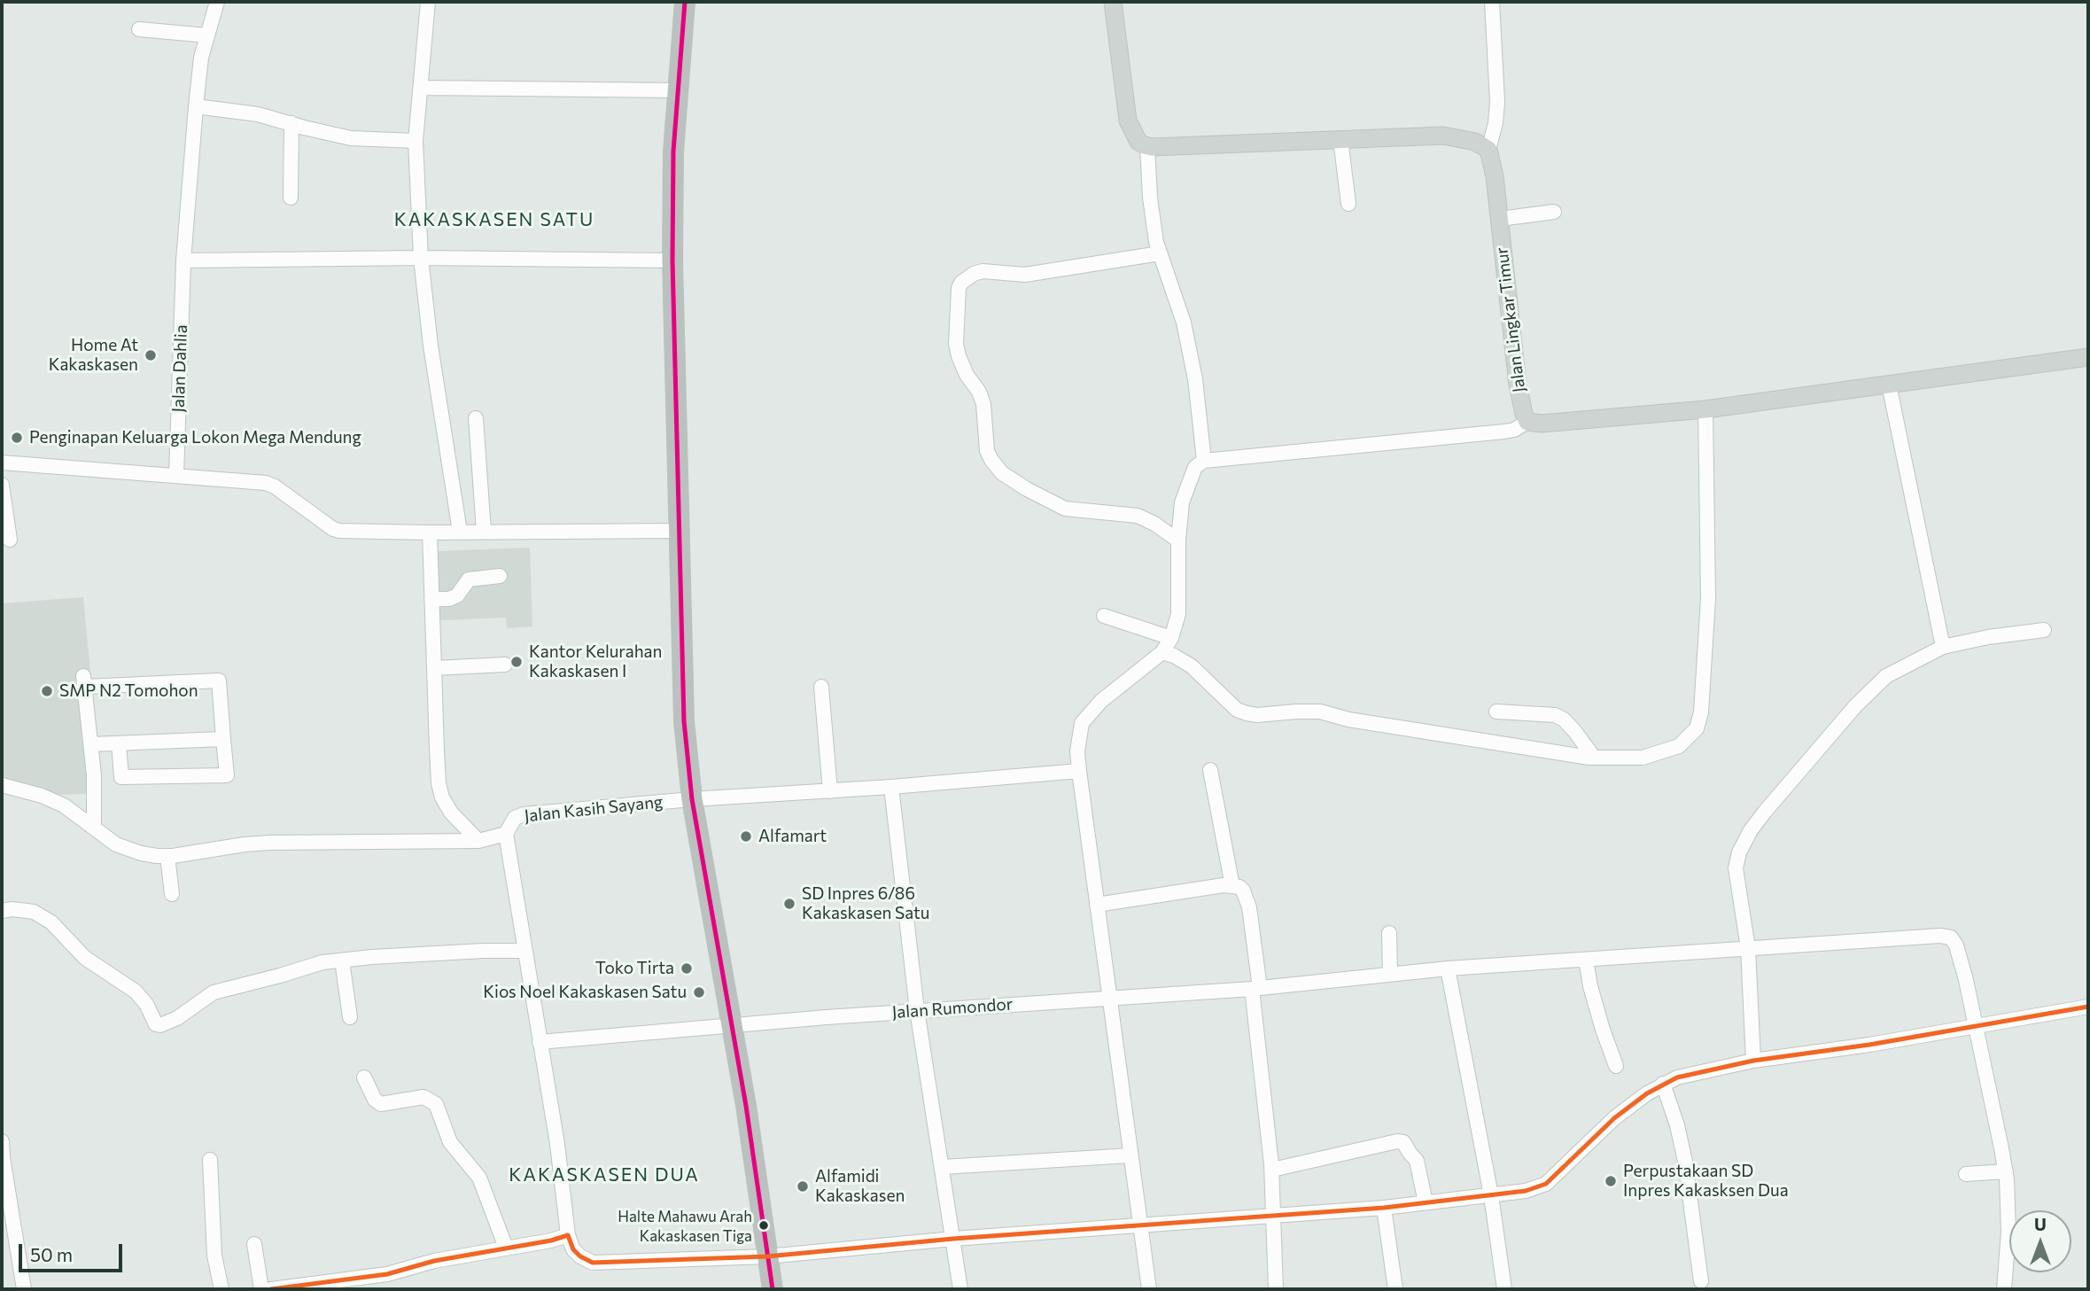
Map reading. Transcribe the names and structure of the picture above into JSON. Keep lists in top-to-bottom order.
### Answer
{
  "streets": {
    "main road": ["Jalan Lingkar Timur"],
    "street": ["Jalan Dahlia", "Jalan Kasih Sayang", "Jalan Rumondor"]
  },
  "districts": ["KAKASKASEN SATU", "KAKASKASEN DUA"],
  "places": [
    "Home At Kakaskasen",
    "Penginapan Keluarga Lokon Mega Mendung",
    "Kantor Kelurahan Kakaskasen I",
    "SMP N2 Tomohon",
    "Alfamart",
    "SD Inpres 6/86 Kakaskasen Satu",
    "Toko Tirta",
    "Kios Noel Kakaskasen Satu",
    "Perpustakaan SD Inpres Kakasksen Dua",
    "Alfamidi Kakaskasen",
    "Halte Mahawu Arah Kakaskasen Tiga"
  ],
  "scale_bar": "50 m",
  "north": "top"
}
